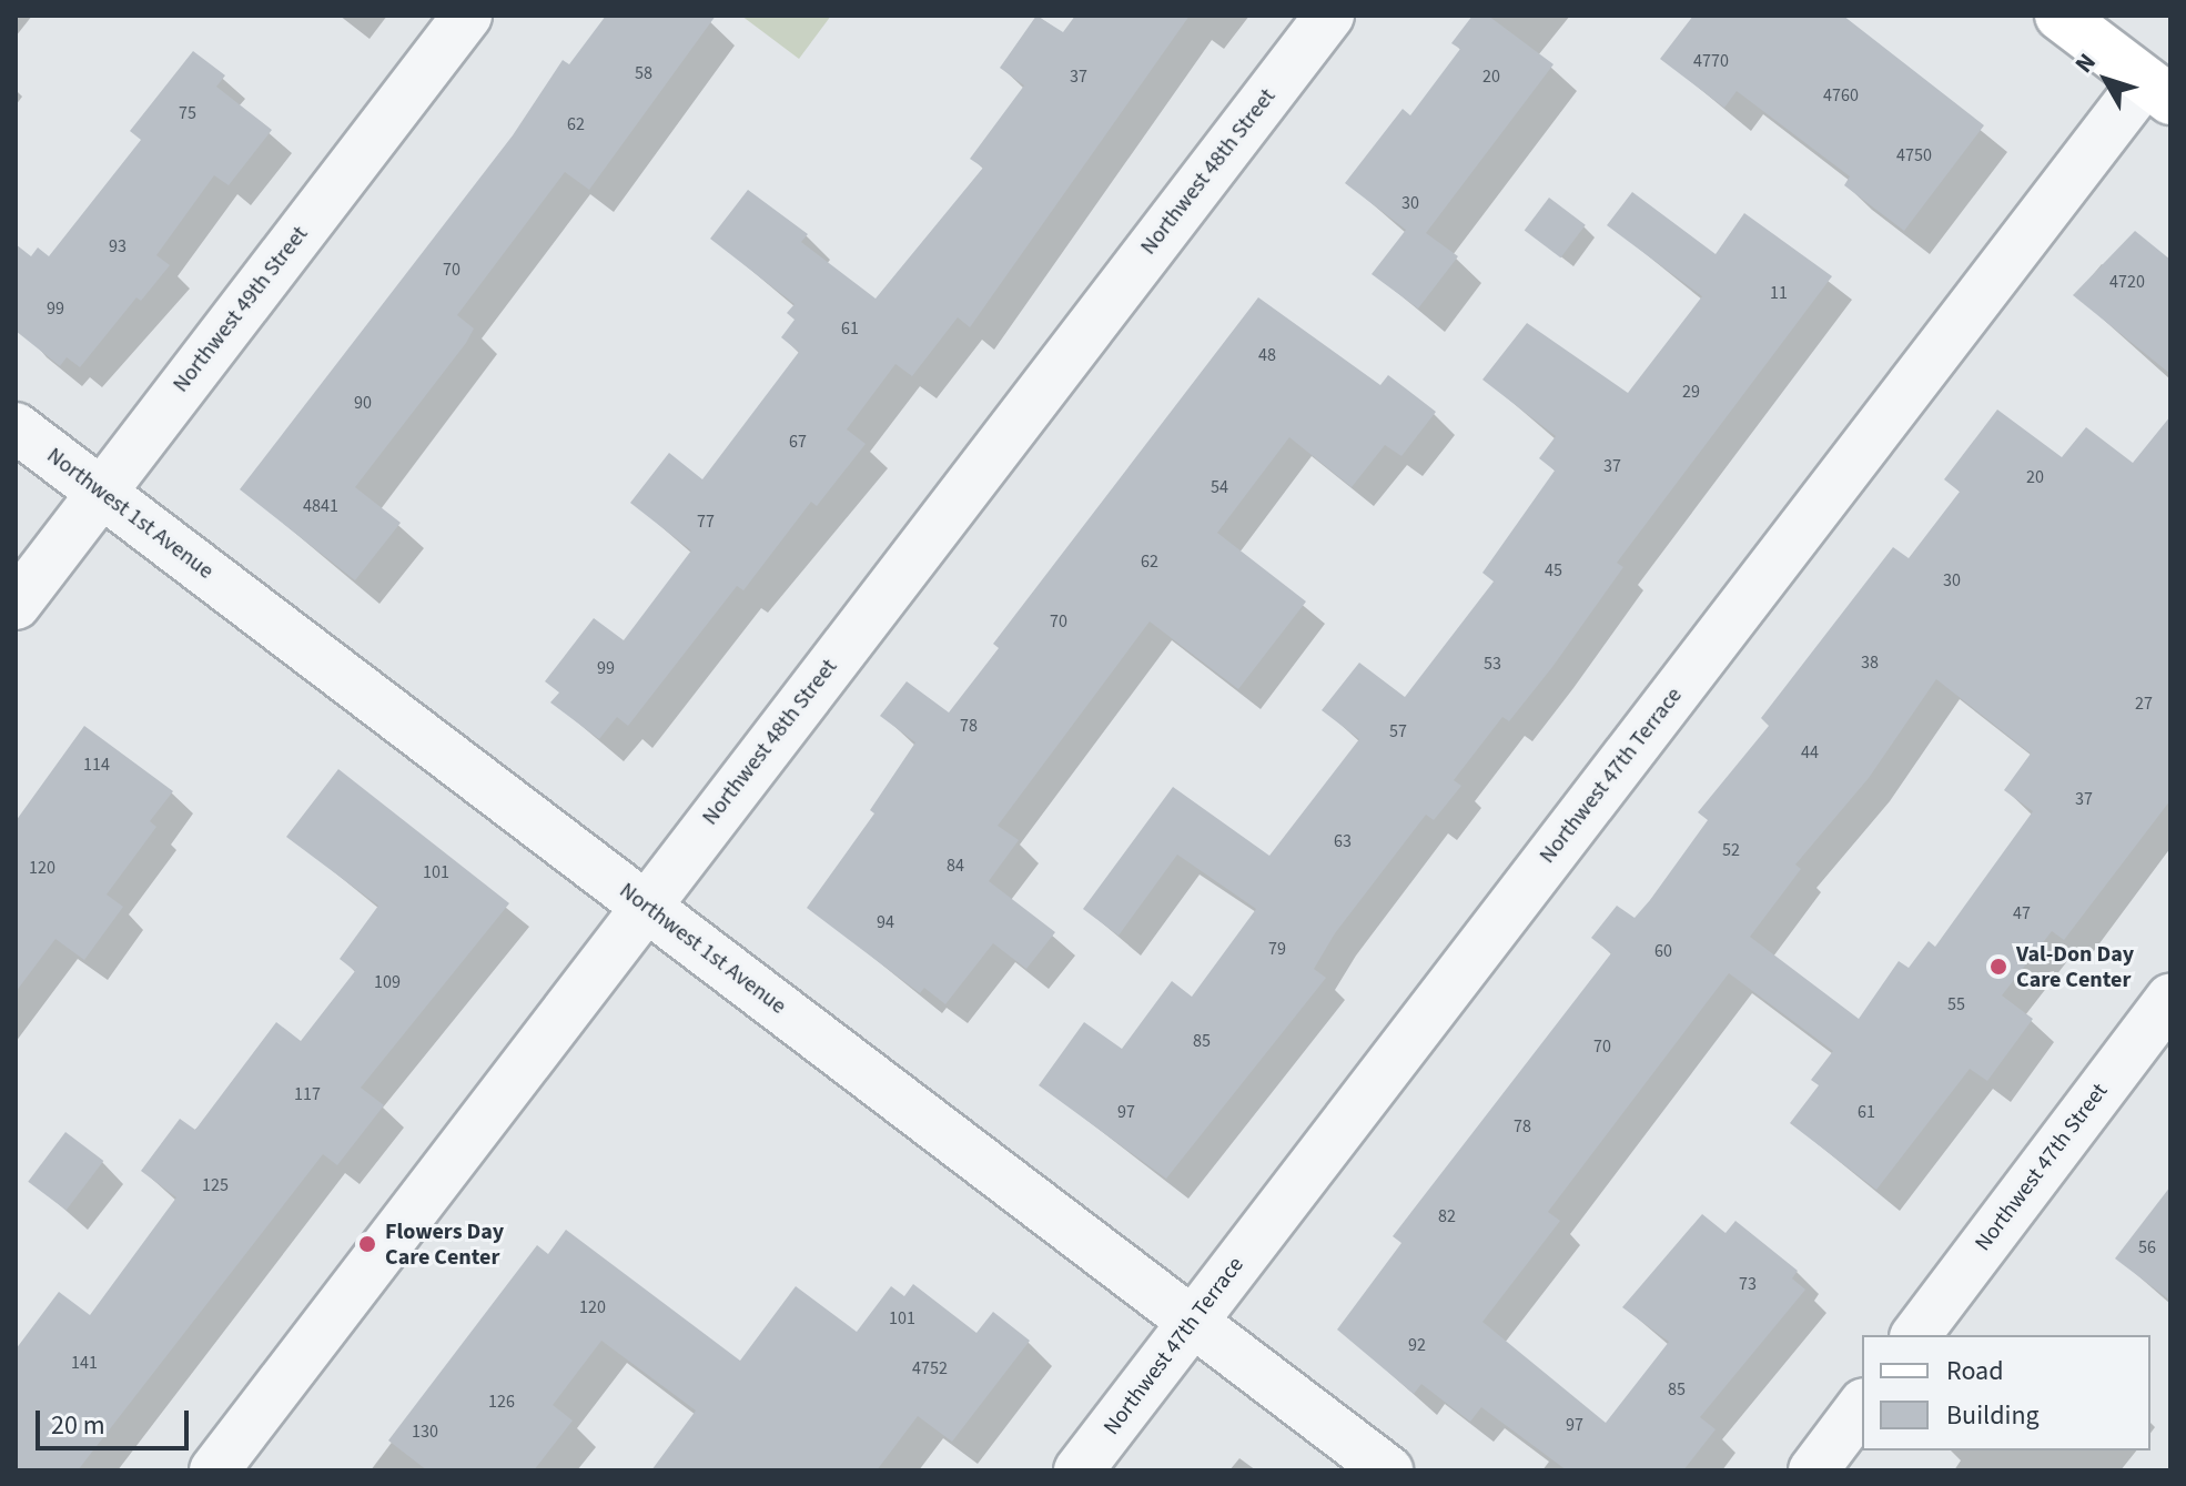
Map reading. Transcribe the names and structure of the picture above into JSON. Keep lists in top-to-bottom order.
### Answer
{
  "streets": {
    "street": [
      "Northwest 48th Street",
      "Northwest 49th Street",
      "Northwest 1st Avenue",
      "Northwest 47th Terrace",
      "Northwest 47th Street"
    ]
  },
  "crossings": [
    ["Northwest 48th Street", "Northwest 1st Avenue"],
    ["Northwest 49th Street", "Northwest 1st Avenue"],
    ["Northwest 1st Avenue", "Northwest 47th Terrace"]
  ],
  "places": ["Val-Don Day Care Center", "Flowers Day Care Center"],
  "house_numbers": [
    "4770",
    "58",
    "37",
    "20",
    "4760",
    "75",
    "62",
    "4750",
    "30",
    "93",
    "70",
    "4720",
    "11",
    "99",
    "61",
    "48",
    "29",
    "90",
    "67",
    "37",
    "20",
    "54",
    "4841",
    "77",
    "62",
    "45",
    "30",
    "70",
    "38",
    "53",
    "99",
    "27",
    "78",
    "57",
    "44",
    "114",
    "37",
    "63",
    "52",
    "84",
    "120",
    "101",
    "47",
    "94",
    "79",
    "60",
    "109",
    "55",
    "85",
    "70",
    "117",
    "97",
    "61",
    "78",
    "125",
    "82",
    "56",
    "73",
    "120",
    "101",
    "92",
    "141",
    "4752",
    "85",
    "126",
    "97",
    "130"
  ],
  "legend": ["Road", "Building"],
  "scale_bar": "20 m",
  "north": "top left"
}
